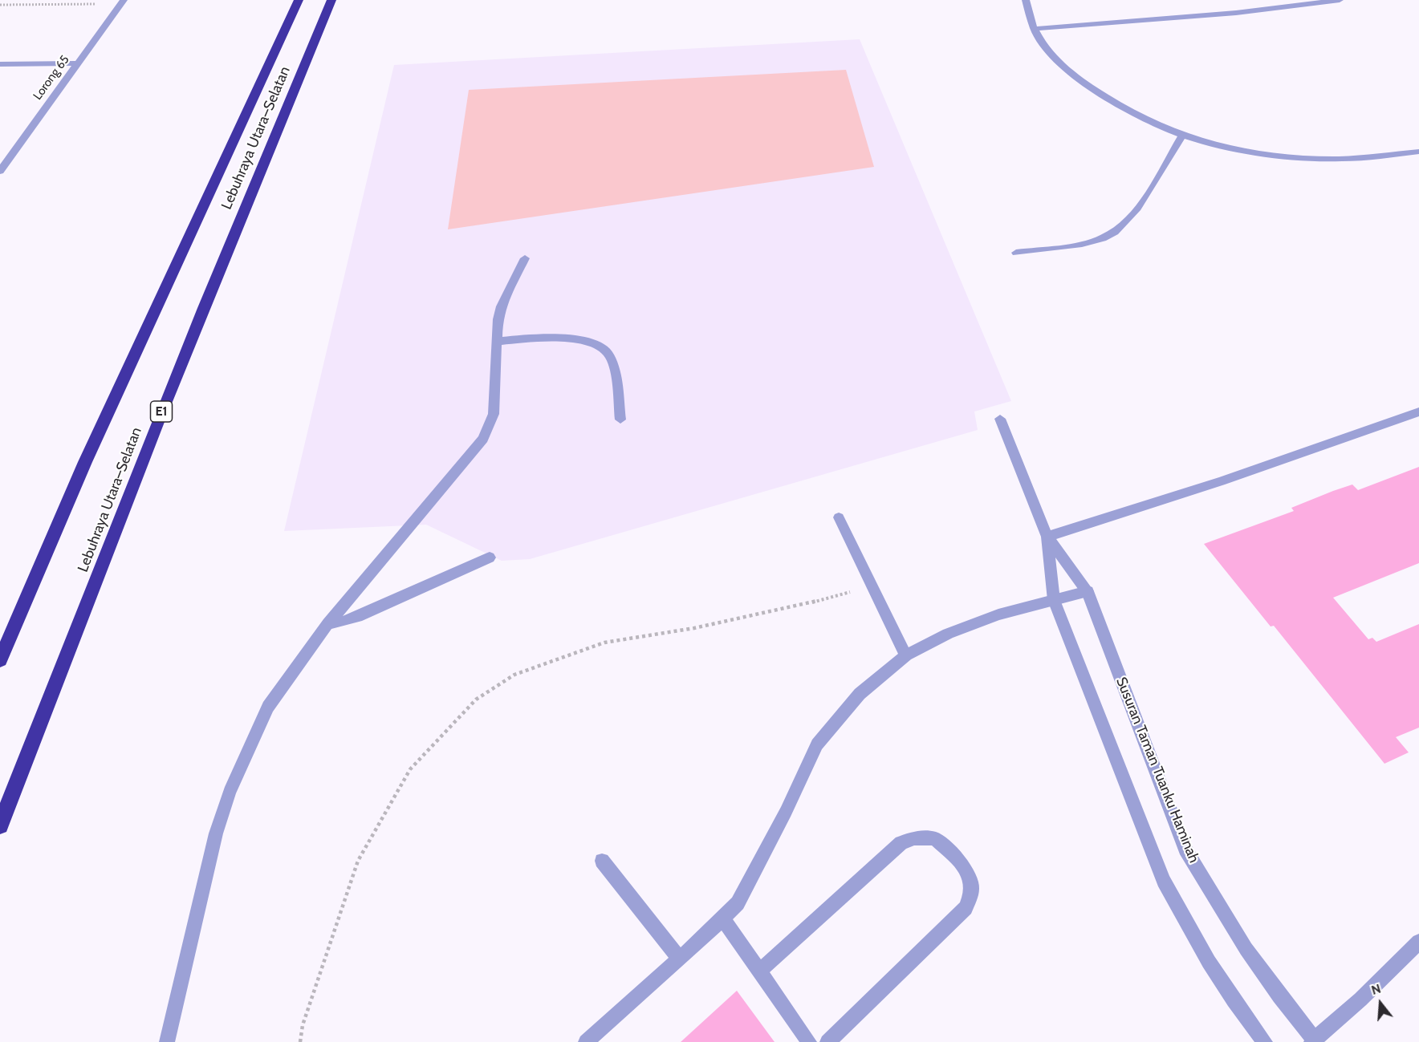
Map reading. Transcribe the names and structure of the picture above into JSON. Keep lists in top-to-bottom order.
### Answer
{
  "streets": {
    "highway": ["Lebuhraya Utara–Selatan", "E1"],
    "street": ["Lorong 65", "Susuran Taman Tuanku Haminah"]
  },
  "north": "top"
}
